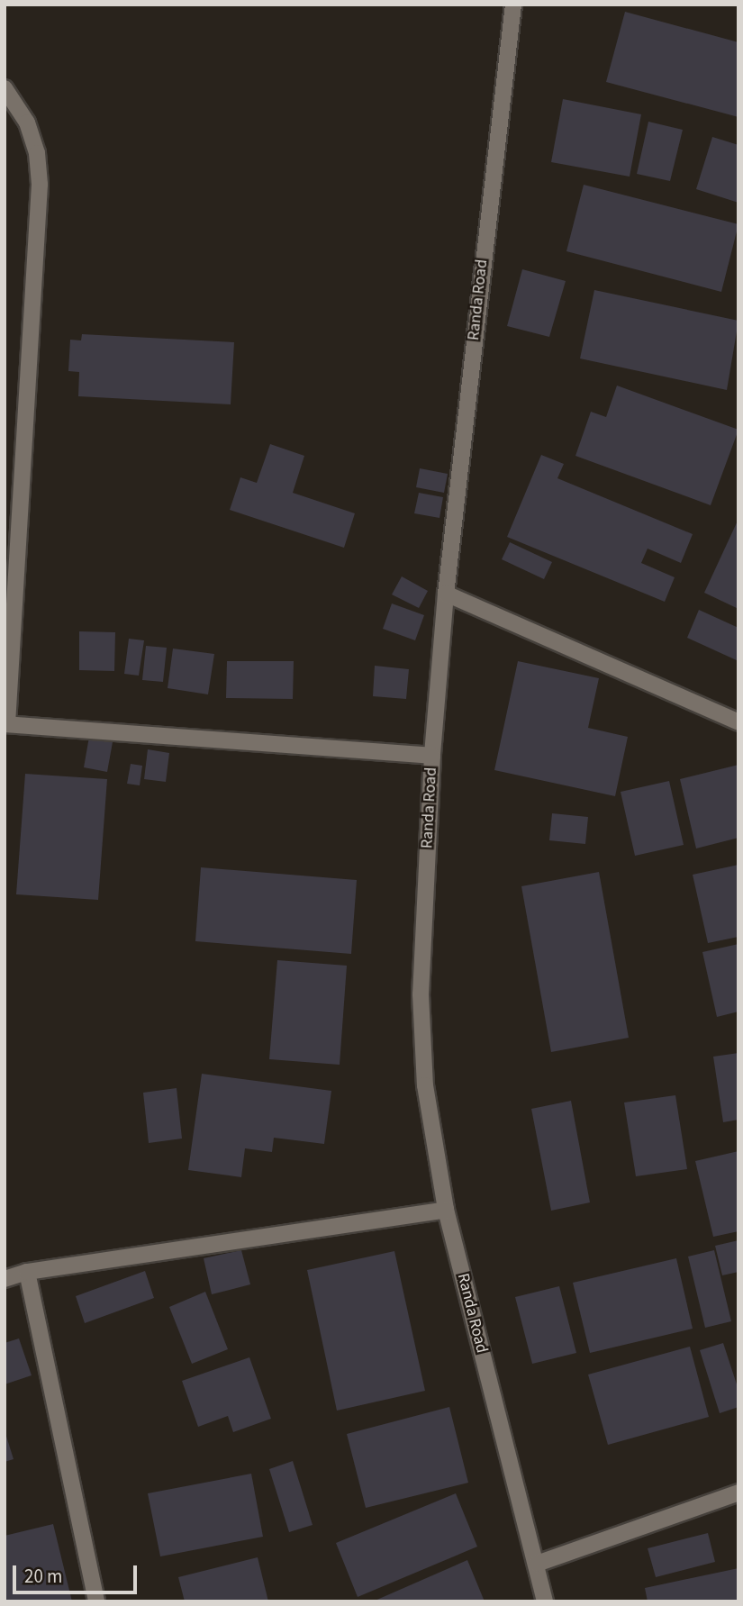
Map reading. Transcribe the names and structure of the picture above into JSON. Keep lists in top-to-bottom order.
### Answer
{
  "streets": {
    "street": ["Randa Road"]
  },
  "scale_bar": "20 m"
}
